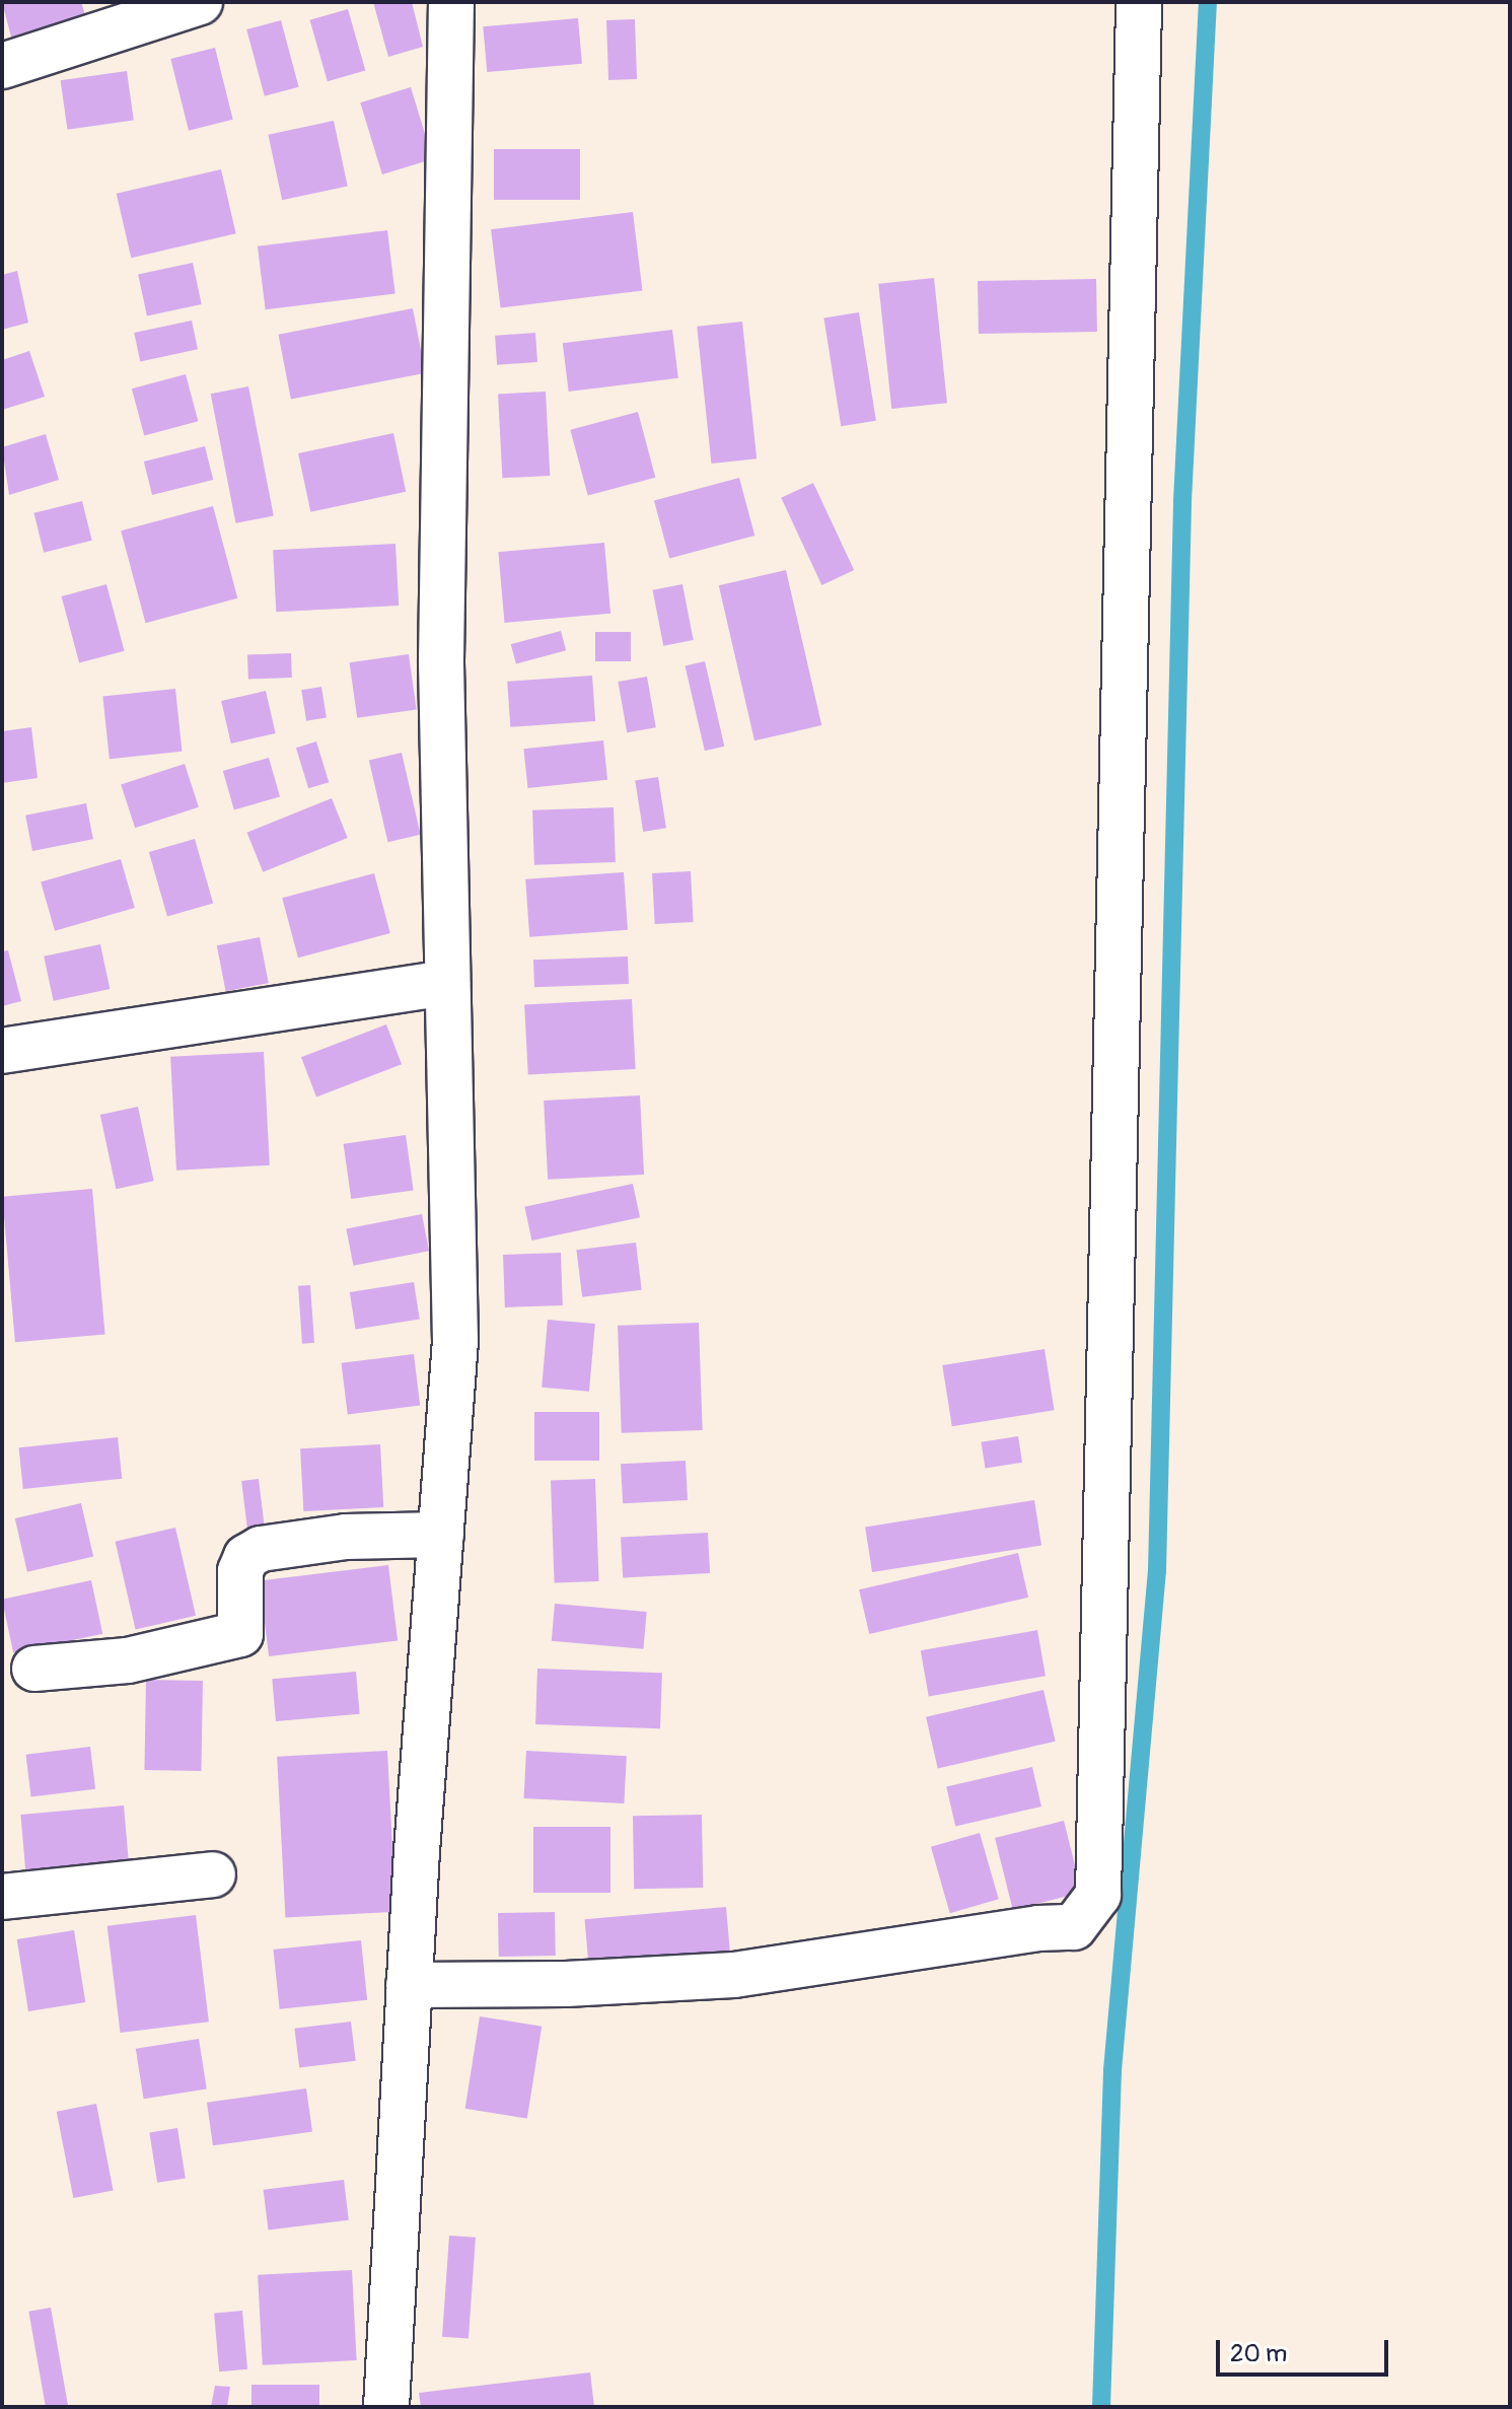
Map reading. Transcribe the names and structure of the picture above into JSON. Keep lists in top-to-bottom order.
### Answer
{
  "scale_bar": "20 m"
}
